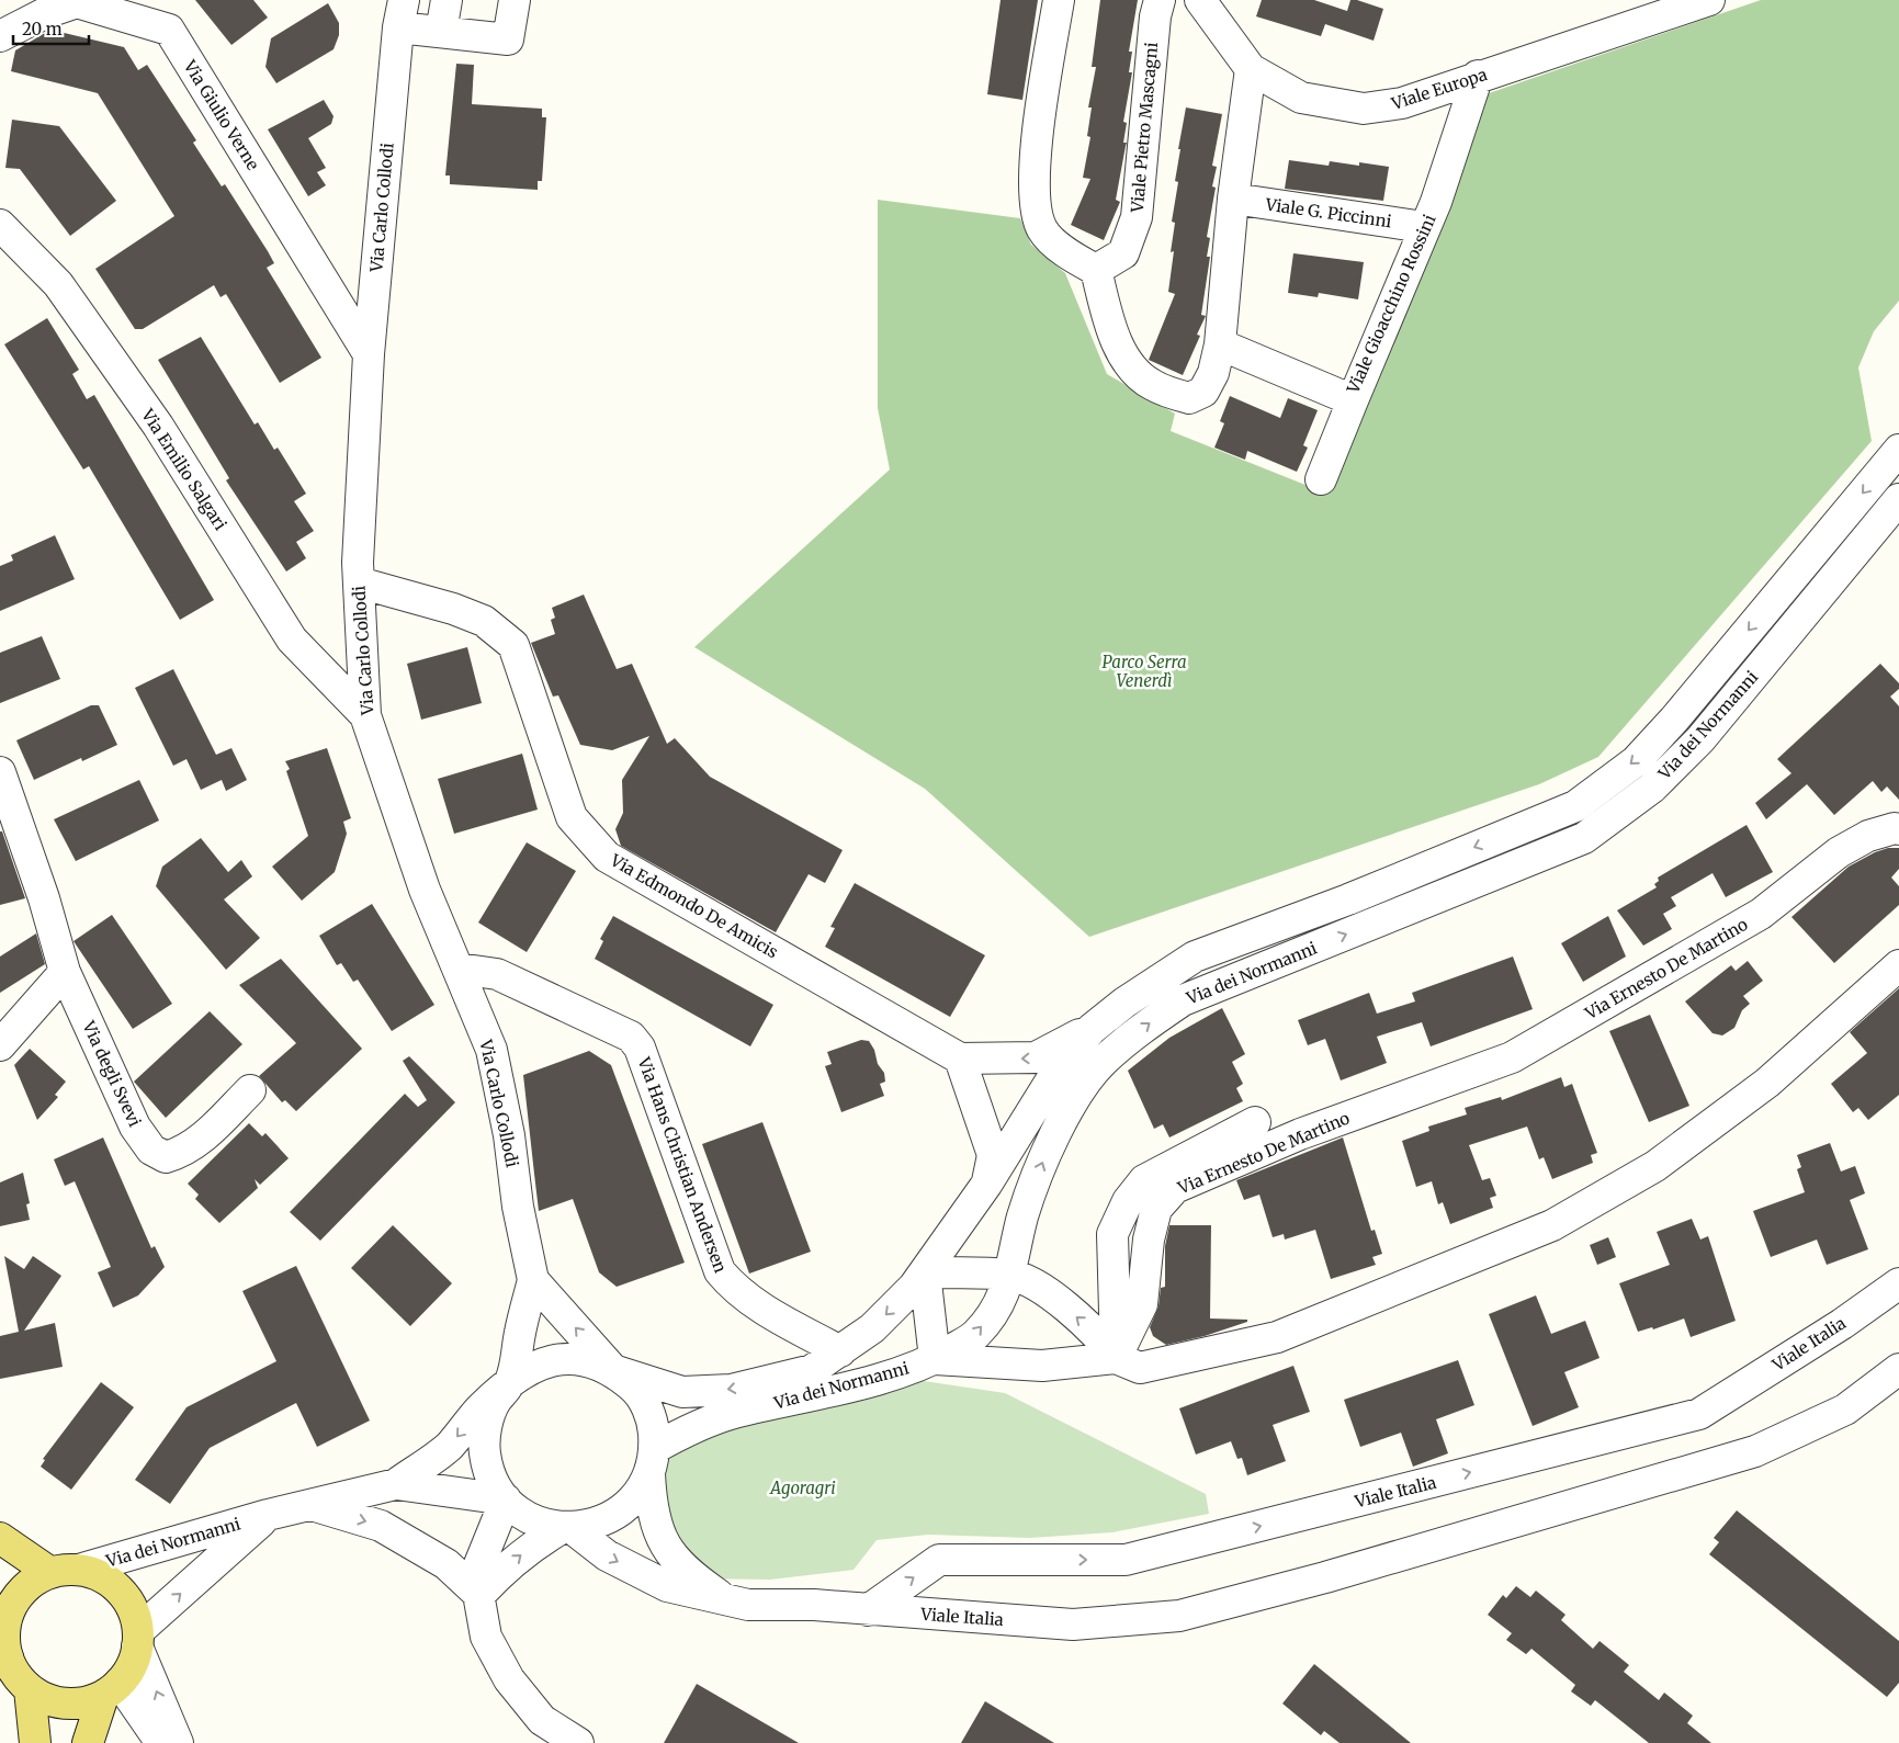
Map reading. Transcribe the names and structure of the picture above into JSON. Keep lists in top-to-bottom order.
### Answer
{
  "streets": {
    "street": [
      "Viale Europa",
      "Via Giulio Verne",
      "Viale Pietro Mascagni",
      "Via Carlo Collodi",
      "Viale G. Piccinni",
      "Viale Gioacchino Rossini",
      "Via Emilio Salgari",
      "Via dei Normanni",
      "Via Edmondo De Amicis",
      "Via Ernesto De Martino",
      "Via degli Svevi",
      "Via Hans Christian Andersen",
      "Viale Italia"
    ]
  },
  "crossings": [
    ["Viale Europa", "Viale Gioacchino Rossini"],
    ["Via Giulio Verne", "Via Carlo Collodi"],
    ["Via Carlo Collodi", "Via Emilio Salgari"],
    ["Via Carlo Collodi", "Via Edmondo De Amicis"],
    ["Via Carlo Collodi", "Via Hans Christian Andersen"],
    ["Viale G. Piccinni", "Viale Gioacchino Rossini"],
    ["Via dei Normanni", "Via Hans Christian Andersen"],
    ["Via dei Normanni", "Viale Italia"]
  ],
  "parks": ["Parco Serra Venerdì", "Agoragri"],
  "scale_bar": "20 m"
}
